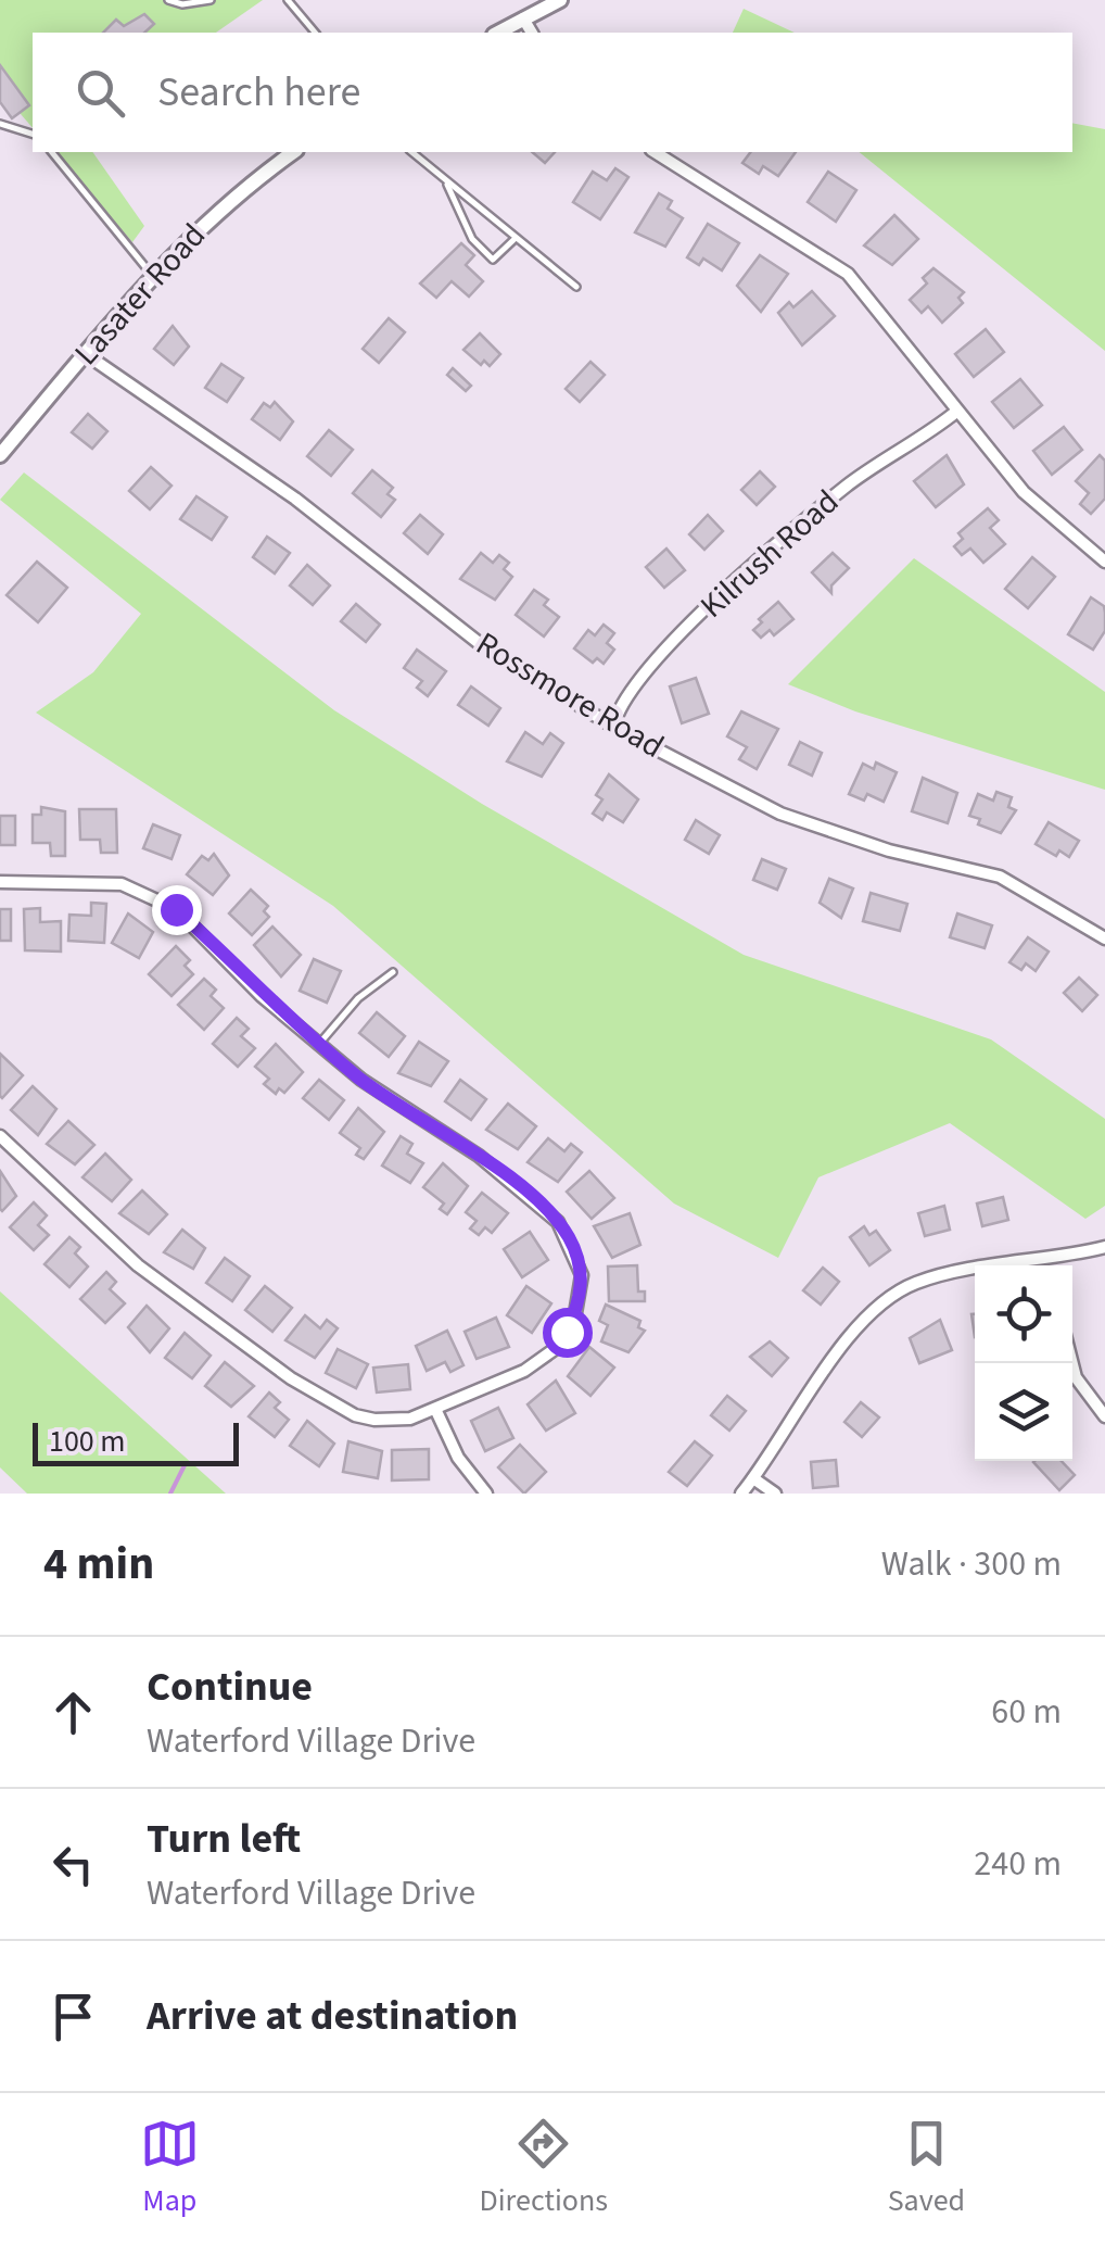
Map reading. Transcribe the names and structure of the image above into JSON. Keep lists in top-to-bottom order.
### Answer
{
  "streets": {
    "street": ["Lasater Road", "Kilrush Road", "Rossmore Road"]
  },
  "crossings": [
    ["Lasater Road", "Rossmore Road"],
    ["Kilrush Road", "Rossmore Road"]
  ],
  "scale_bar": "100 m",
  "page": {
    "search": "Search here",
    "scale": "100 m",
    "heading": ["4 min", "Walk · 300 m"],
    "list": [
      ["Continue", "Waterford Village Drive", "60 m"],
      ["Turn left", "Waterford Village Drive", "240 m"],
      "Arrive at destination"
    ],
    "nav": ["Map", "Directions", "Saved"]
  }
}
